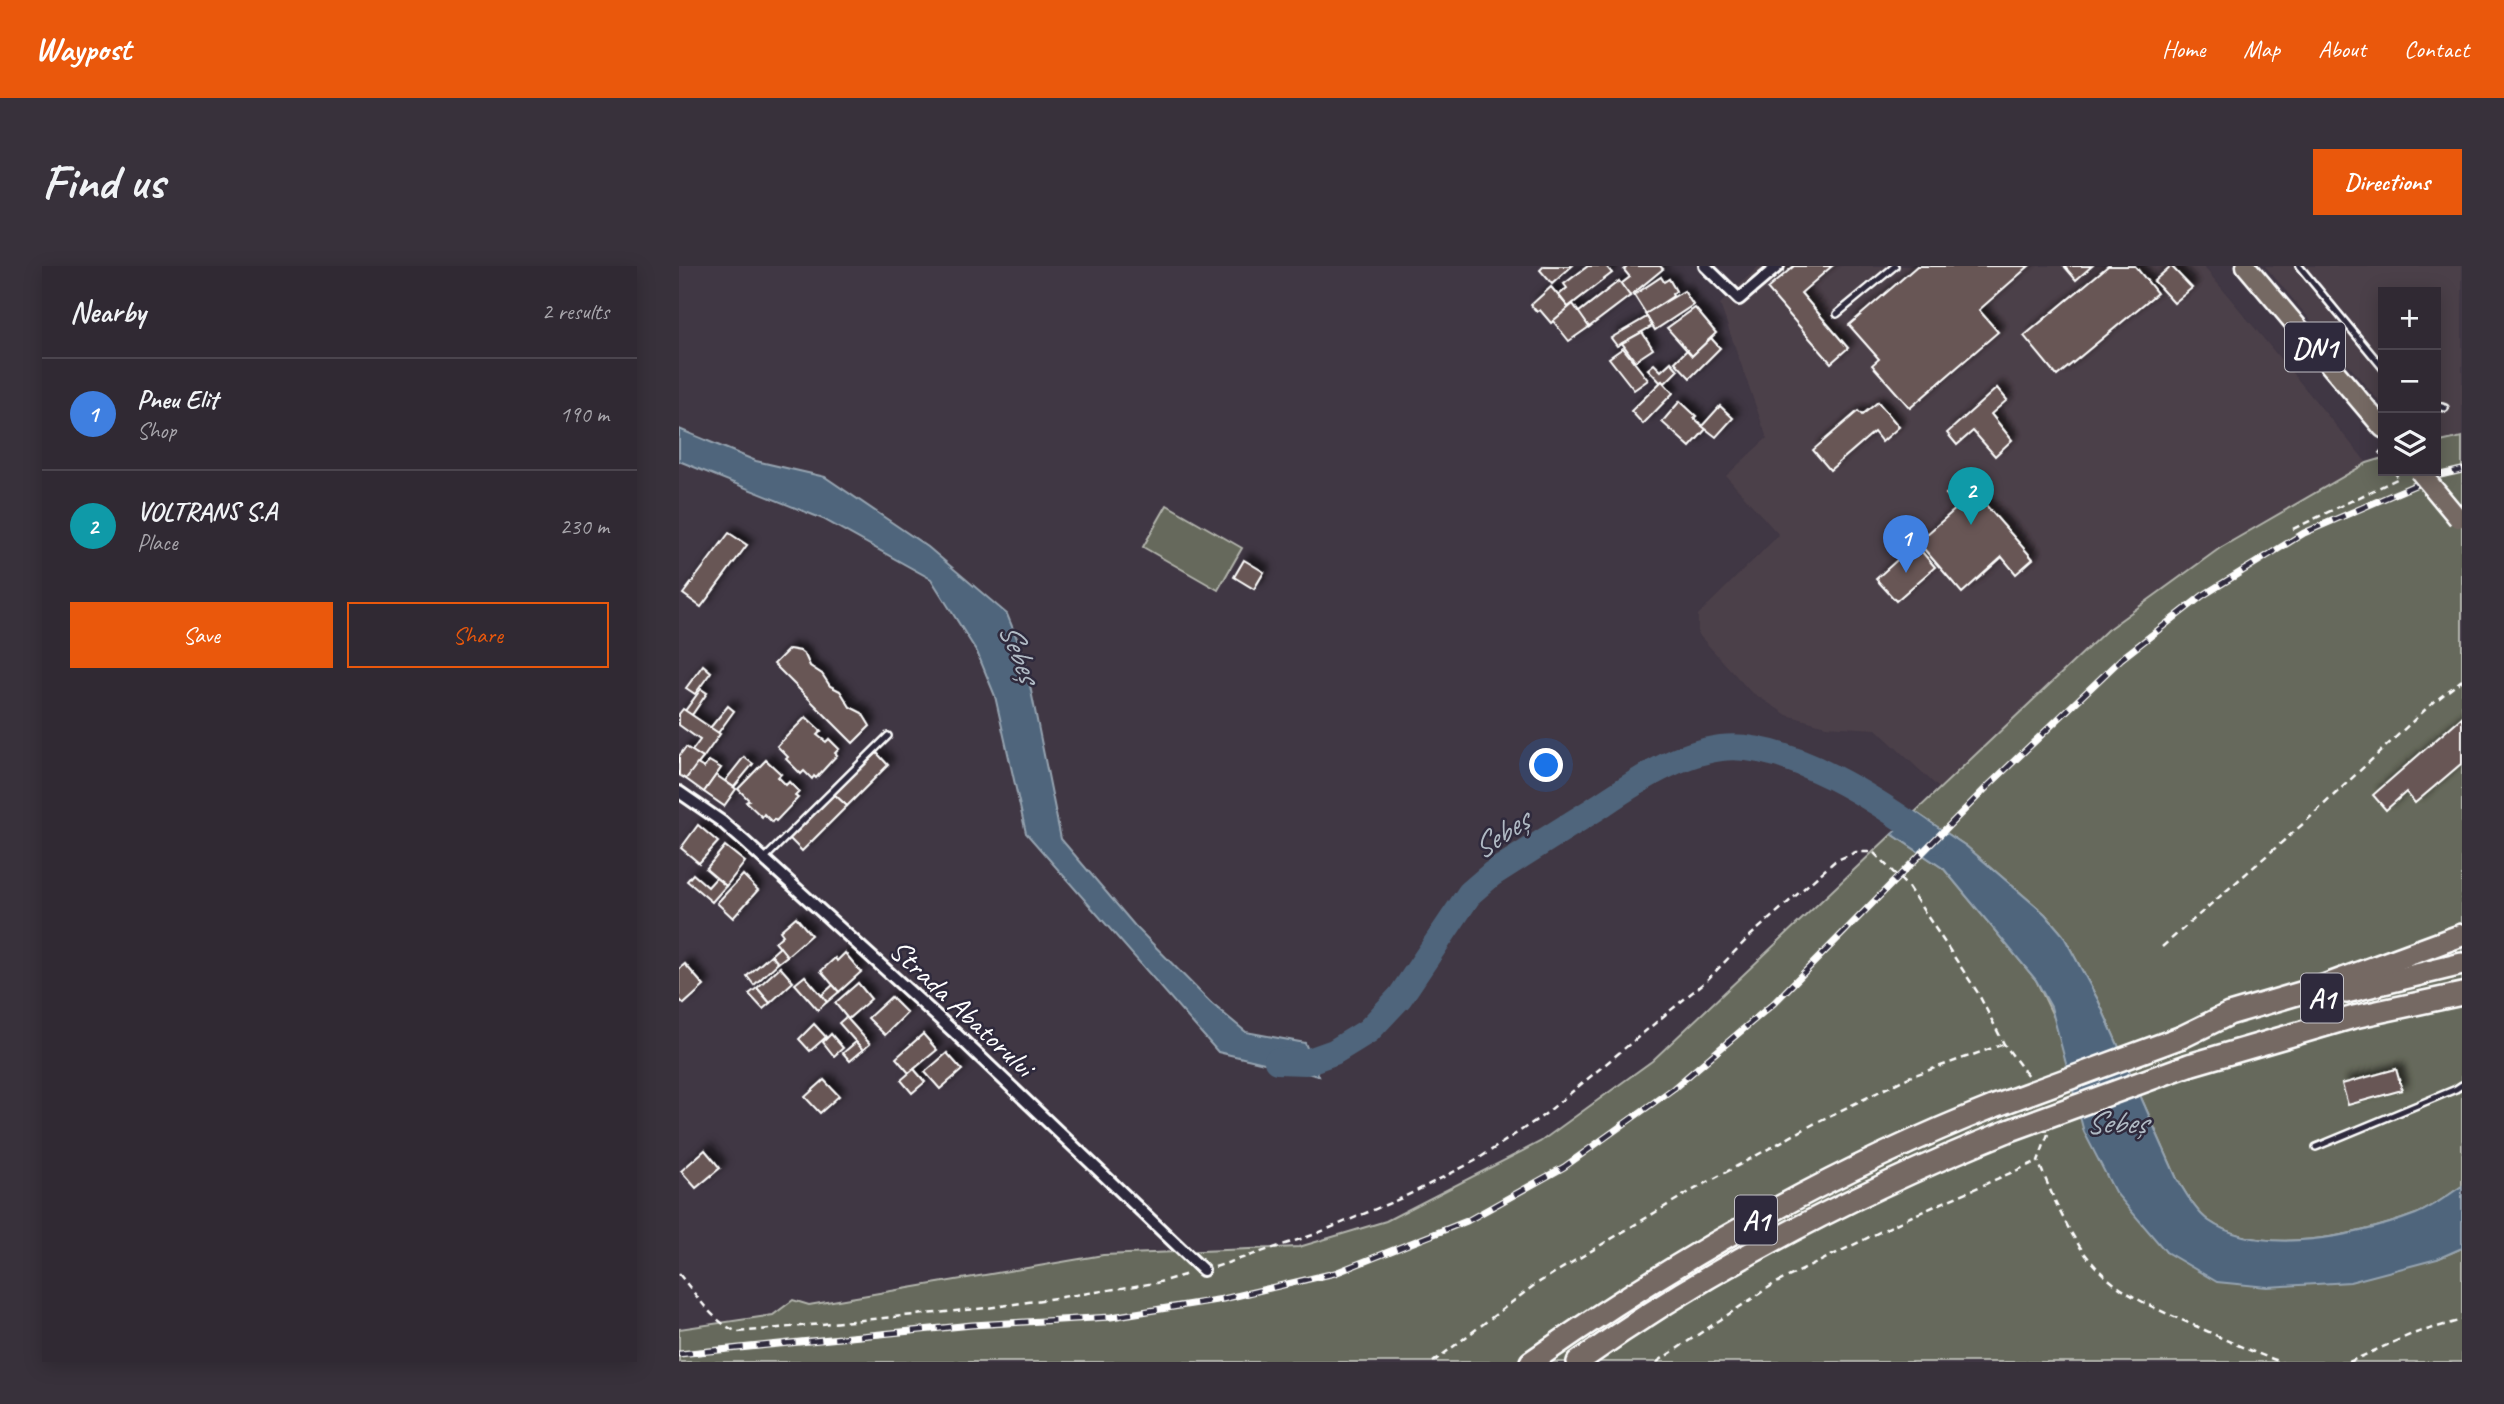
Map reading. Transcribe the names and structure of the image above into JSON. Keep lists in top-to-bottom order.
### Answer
{
  "streets": {
    "highway": ["A1"],
    "main road": ["DN1"],
    "street": ["Strada Abatorului"]
  },
  "water": ["Sebeș"],
  "page": {
    "header": "Waypost",
    "nav": [
      "Home",
      "Map",
      "About",
      "Contact"
    ],
    "buttons": [
      "Directions",
      ["Save", "Share"]
    ],
    "title": "Find us",
    "heading": ["Nearby", "2 results"],
    "map_buttons": ["+", "−"],
    "list": [
      {
        "mark": "1",
        "name": "Pneu Elit",
        "note": "Shop",
        "value": "190 m"
      },
      {
        "mark": "2",
        "name": "VOLTRANS S.A",
        "note": "Place",
        "value": "230 m"
      }
    ],
    "pins": ["2", "1"]
  }
}
